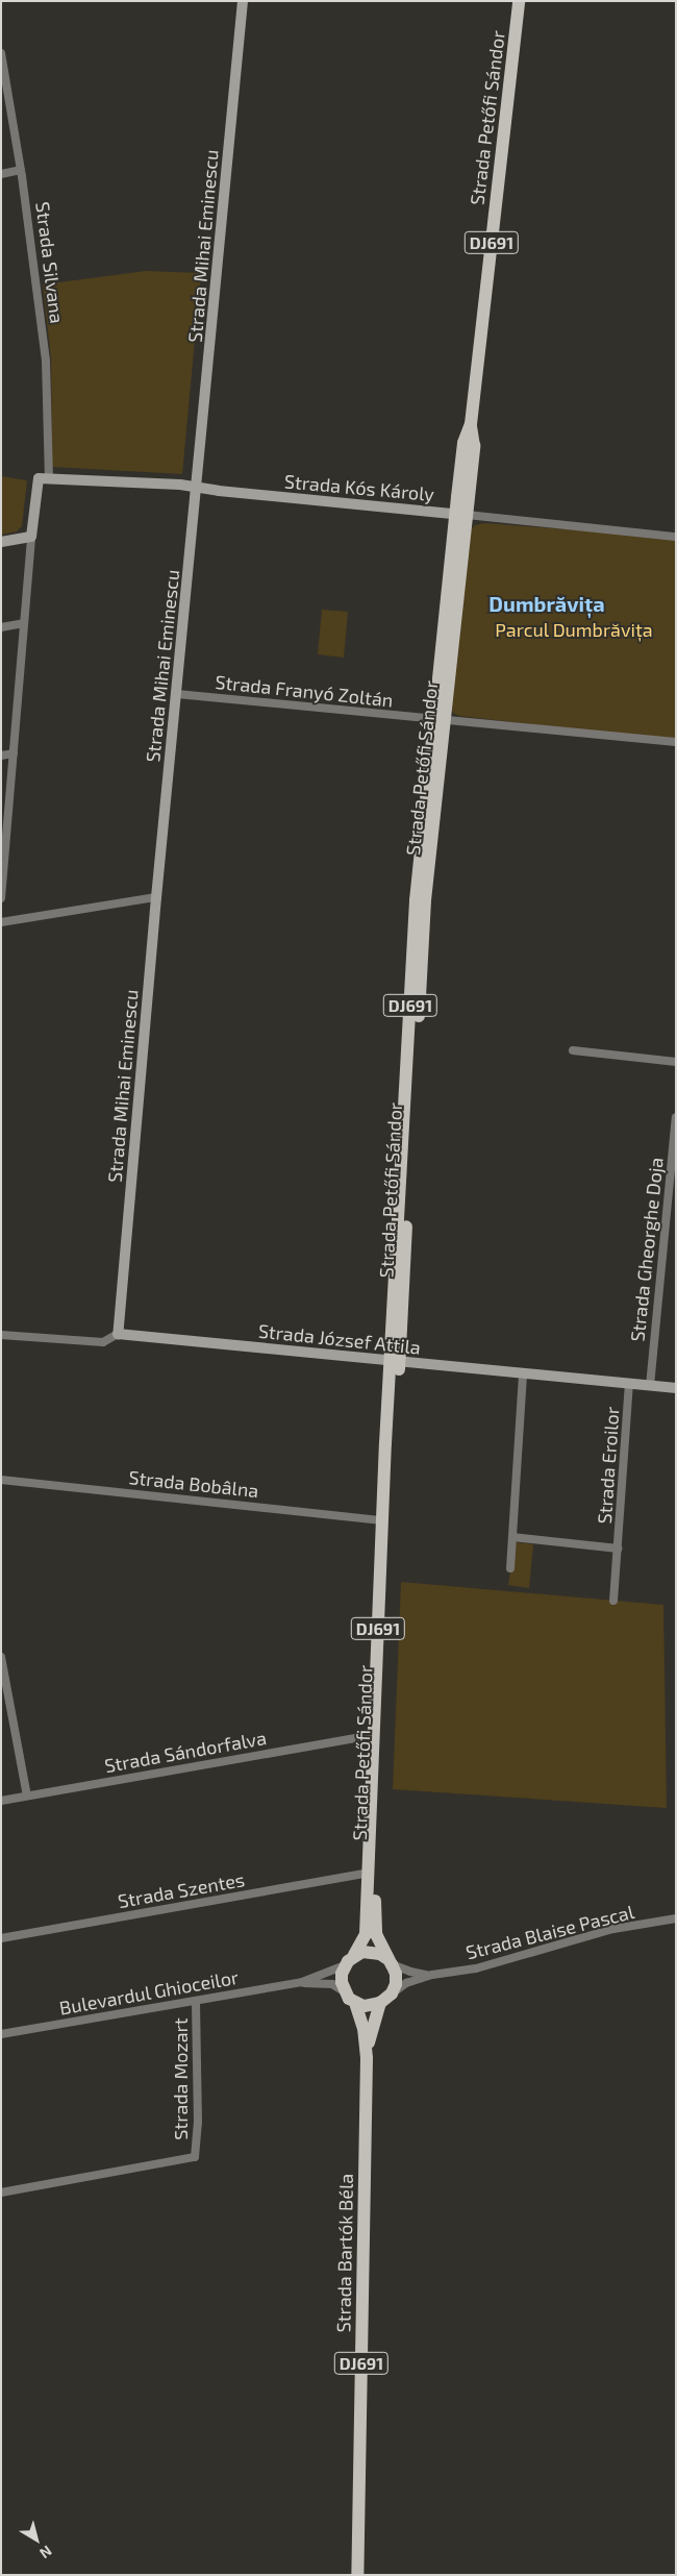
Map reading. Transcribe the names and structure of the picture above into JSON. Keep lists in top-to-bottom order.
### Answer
{
  "streets": {
    "main road": ["Strada Petőfi Sándor", "DJ691", "Strada Bartók Béla"],
    "street": [
      "Strada Mihai Eminescu",
      "Strada Silvana",
      "Strada Kós Károly",
      "Strada Franyó Zoltán",
      "Strada Gheorghe Doja",
      "Strada József Attila",
      "Strada Eroilor",
      "Strada Bobâlna",
      "Strada Sándorfalva",
      "Strada Szentes",
      "Strada Blaise Pascal",
      "Bulevardul Ghioceilor",
      "Strada Mozart"
    ]
  },
  "crossings": [
    ["Strada Petőfi Sándor", "DJ691"],
    ["Strada Petőfi Sándor", "Strada Kós Károly"],
    ["Strada Petőfi Sándor", "Strada Franyó Zoltán"],
    ["Strada Petőfi Sándor", "Strada József Attila"],
    ["Strada Petőfi Sándor", "Strada Bobâlna"],
    ["Strada Petőfi Sándor", "Strada Sándorfalva"],
    ["Strada Petőfi Sándor", "Strada Szentes"],
    ["Strada Petőfi Sándor", "Strada Blaise Pascal"],
    ["Strada Petőfi Sándor", "Bulevardul Ghioceilor"],
    ["Strada Petőfi Sándor", "Strada Bartók Béla"],
    ["DJ691", "Strada Blaise Pascal"],
    ["DJ691", "Bulevardul Ghioceilor"],
    ["DJ691", "Strada Bartók Béla"],
    ["Strada Mihai Eminescu", "Strada Kós Károly"],
    ["Strada Mihai Eminescu", "Strada Franyó Zoltán"],
    ["Strada Mihai Eminescu", "Strada József Attila"],
    ["Strada Silvana", "Strada Kós Károly"],
    ["Strada Gheorghe Doja", "Strada József Attila"],
    ["Strada József Attila", "Strada Eroilor"],
    ["Strada Blaise Pascal", "Bulevardul Ghioceilor"],
    ["Strada Blaise Pascal", "Strada Bartók Béla"],
    ["Bulevardul Ghioceilor", "Strada Mozart"],
    ["Bulevardul Ghioceilor", "Strada Bartók Béla"]
  ],
  "districts": ["Dumbrăvița"],
  "parks": ["Parcul Dumbrăvița"],
  "north": "bottom right"
}
